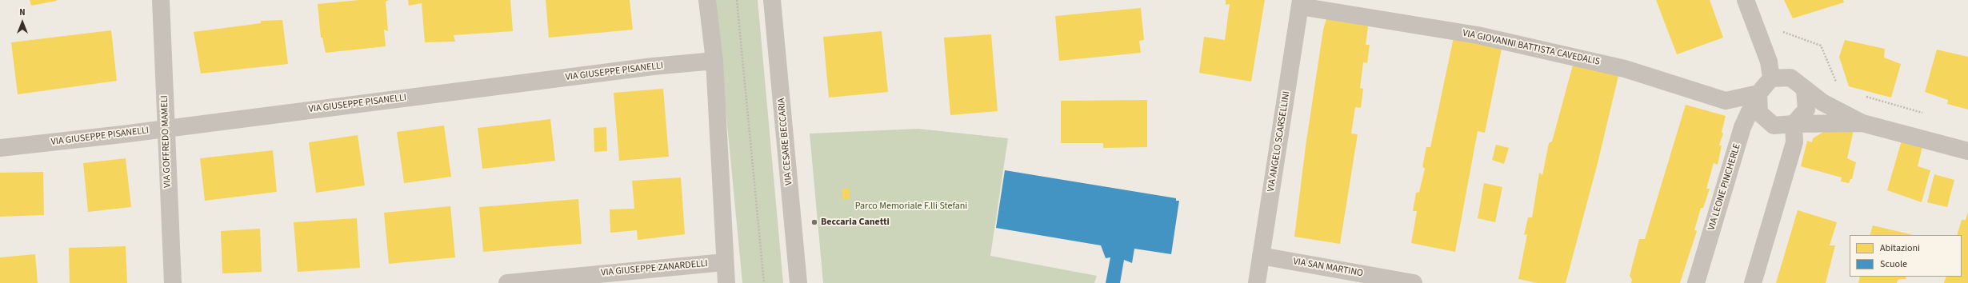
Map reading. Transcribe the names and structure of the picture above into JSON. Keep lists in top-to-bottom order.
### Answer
{
  "streets": {
    "street": [
      "VIA GIOVANNI BATTISTA CAVEDALIS",
      "VIA GIUSEPPE PISANELLI",
      "VIA GOFFREDO MAMELI",
      "VIA CESARE BECCARIA",
      "VIA ANGELO SCARSELLINI",
      "VIA LEONE PINCHERLE",
      "VIA SAN MARTINO",
      "VIA GIUSEPPE ZANARDELLI"
    ]
  },
  "crossings": [
    ["VIA GIOVANNI BATTISTA CAVEDALIS", "VIA ANGELO SCARSELLINI"],
    ["VIA GIOVANNI BATTISTA CAVEDALIS", "VIA LEONE PINCHERLE"],
    ["VIA GIUSEPPE PISANELLI", "VIA GOFFREDO MAMELI"],
    ["VIA ANGELO SCARSELLINI", "VIA SAN MARTINO"]
  ],
  "parks": ["Parco Memoriale F.lli Stefani"],
  "places": ["Beccaria Canetti"],
  "legend": ["Abitazioni", "Scuole"],
  "north": "top"
}
